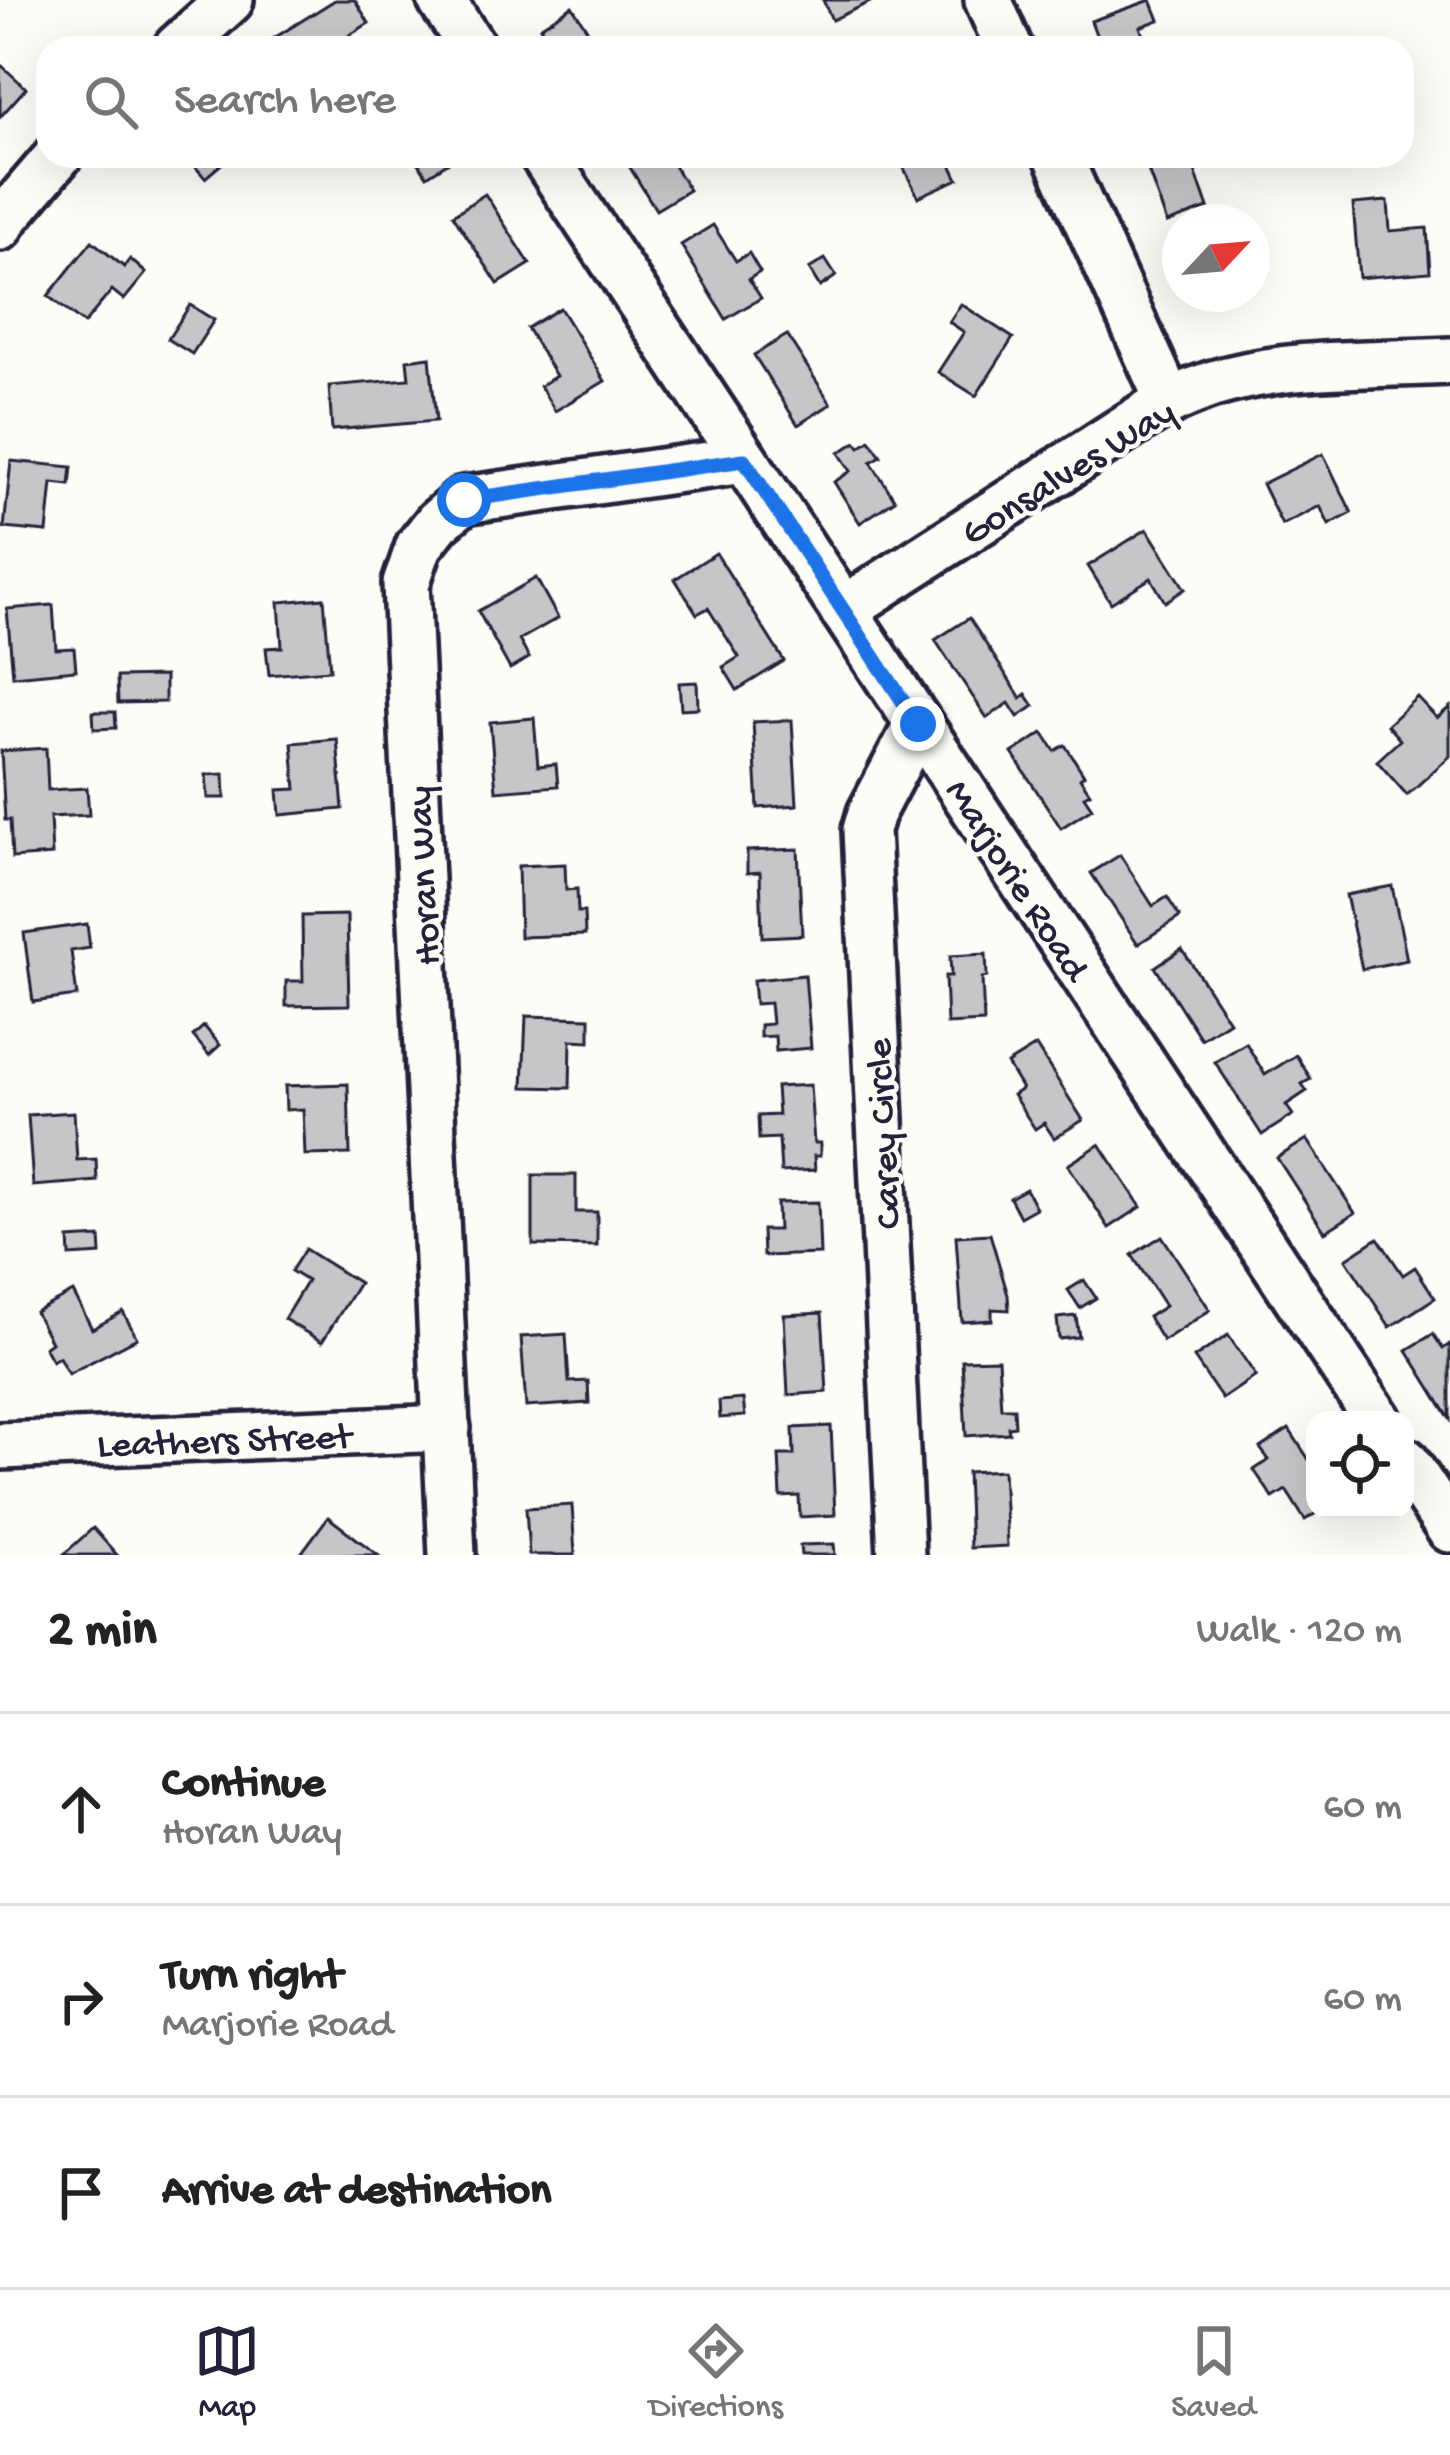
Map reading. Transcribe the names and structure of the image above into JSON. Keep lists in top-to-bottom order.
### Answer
{
  "streets": {
    "street": [
      "Gonsalves Way",
      "Horan Way",
      "Marjorie Road",
      "Carey Circle",
      "Leathers Street"
    ]
  },
  "crossings": [
    ["Gonsalves Way", "Marjorie Road"],
    ["Horan Way", "Marjorie Road"],
    ["Horan Way", "Leathers Street"],
    ["Marjorie Road", "Carey Circle"]
  ],
  "north": "top right",
  "page": {
    "search": "Search here",
    "heading": ["2 min", "Walk · 120 m"],
    "list": [
      ["Continue", "Horan Way", "60 m"],
      ["Turn right", "Marjorie Road", "60 m"],
      "Arrive at destination"
    ],
    "nav": ["Map", "Directions", "Saved"]
  }
}
